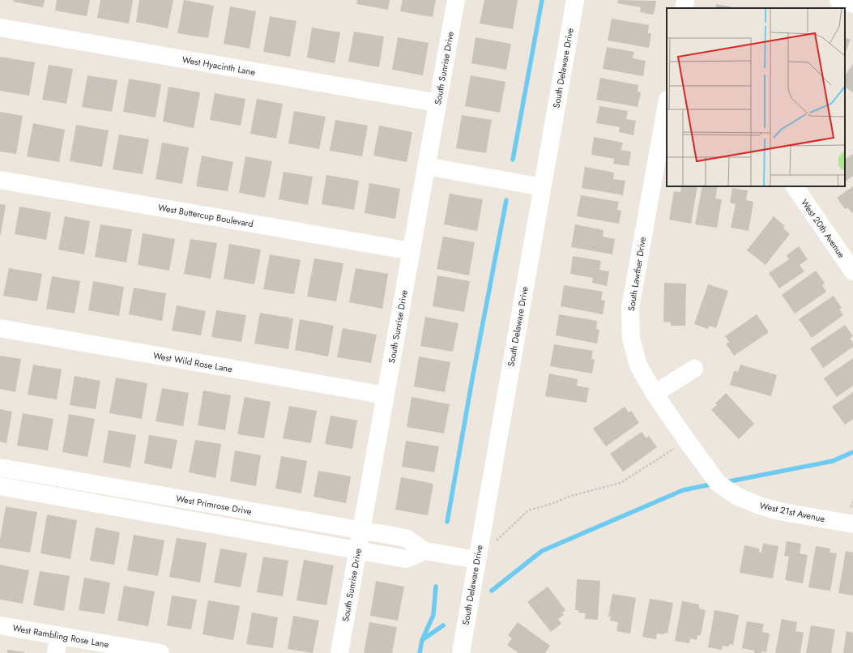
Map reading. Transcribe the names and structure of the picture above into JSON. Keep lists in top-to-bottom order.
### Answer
{
  "streets": {
    "street": [
      "West Hyacinth Lane",
      "South Sunrise Drive",
      "South Delaware Drive",
      "West Buttercup Boulevard",
      "West 20th Avenue",
      "South Lawther Drive",
      "West Wild Rose Lane",
      "West Primrose Drive",
      "West 21st Avenue",
      "West Rambling Rose Lane"
    ]
  },
  "crossings": [
    ["West Hyacinth Lane", "South Sunrise Drive"],
    ["South Sunrise Drive", "West Buttercup Boulevard"],
    ["South Sunrise Drive", "West Wild Rose Lane"],
    ["South Sunrise Drive", "West Primrose Drive"],
    ["South Delaware Drive", "West Primrose Drive"],
    ["South Lawther Drive", "West 21st Avenue"]
  ]
}
